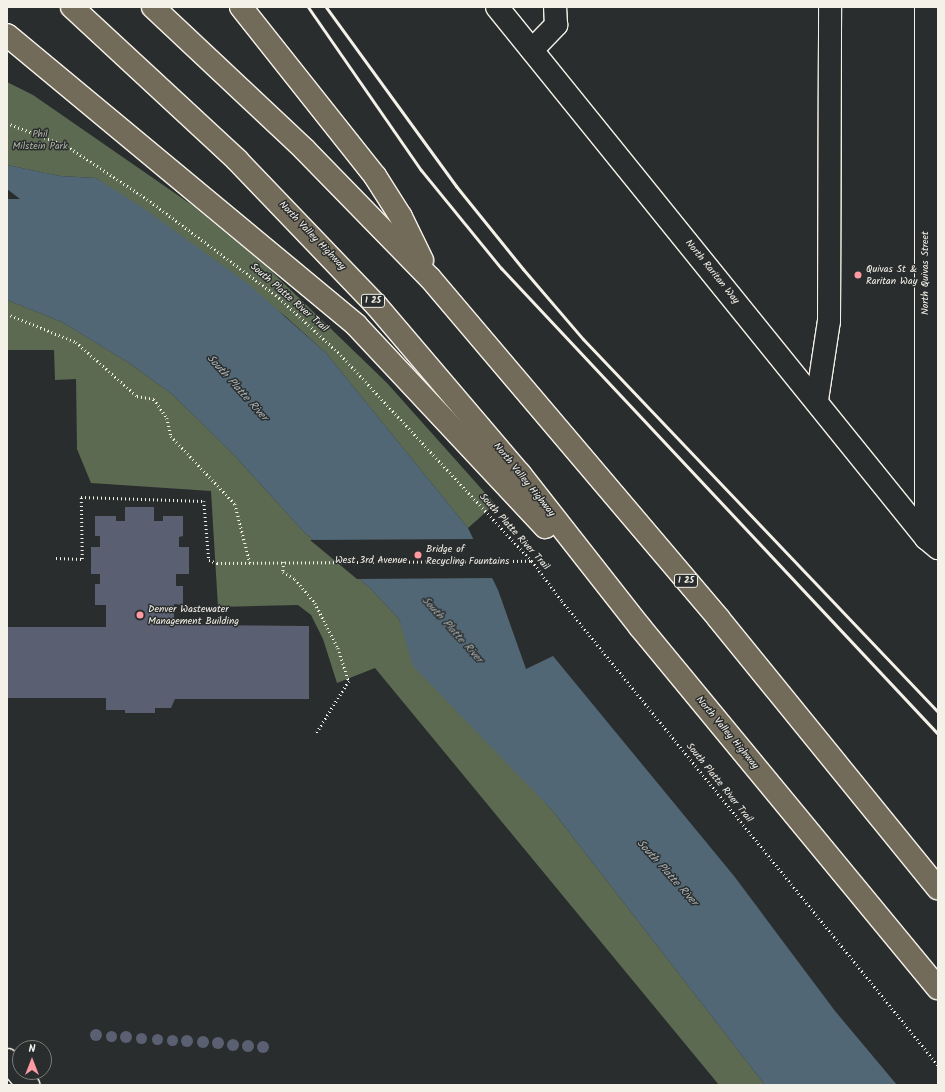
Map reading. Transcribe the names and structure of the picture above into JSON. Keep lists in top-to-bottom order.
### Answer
{
  "streets": {
    "highway": ["North Valley Highway", "I 25"],
    "street": ["North Raritan Way", "North Quivas Street"],
    "path": ["South Platte River Trail", "West 3rd Avenue"]
  },
  "crossings": [
    ["North Raritan Way", "North Quivas Street"],
    ["South Platte River Trail", "West 3rd Avenue"]
  ],
  "water": ["South Platte River"],
  "parks": ["Phil Milstein Park"],
  "places": ["Quivas St & Raritan Way", "Bridge of Recycling Fountains", "Denver Wastewater Management Building"],
  "north": "top"
}
